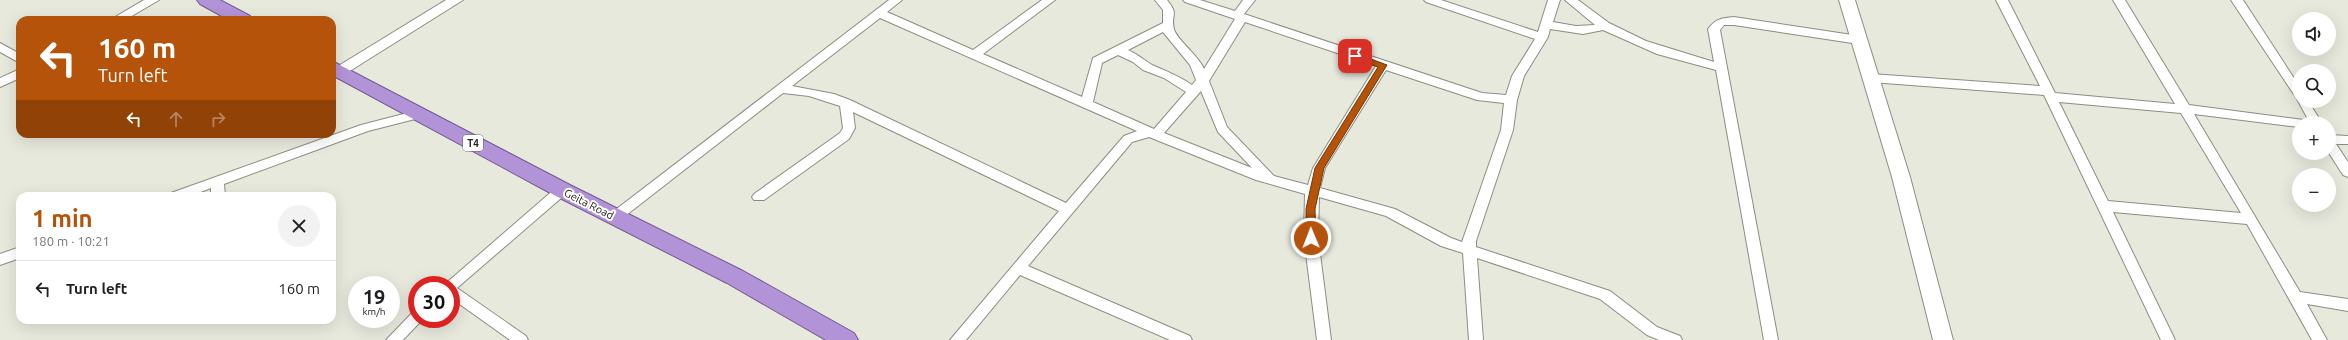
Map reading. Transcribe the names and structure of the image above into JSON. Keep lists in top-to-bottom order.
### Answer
{
  "streets": {
    "highway": ["T4", "Geita Road"]
  },
  "page": {
    "map_buttons": ["+", "−"],
    "turn": ["160 m", "Turn left"],
    "heading": ["1 min", "180 m · 10:21"],
    "list": [
      {
        "name": "Turn left",
        "value": "160 m"
      }
    ],
    "speed": "19 km/h",
    "limit": "30"
  }
}
